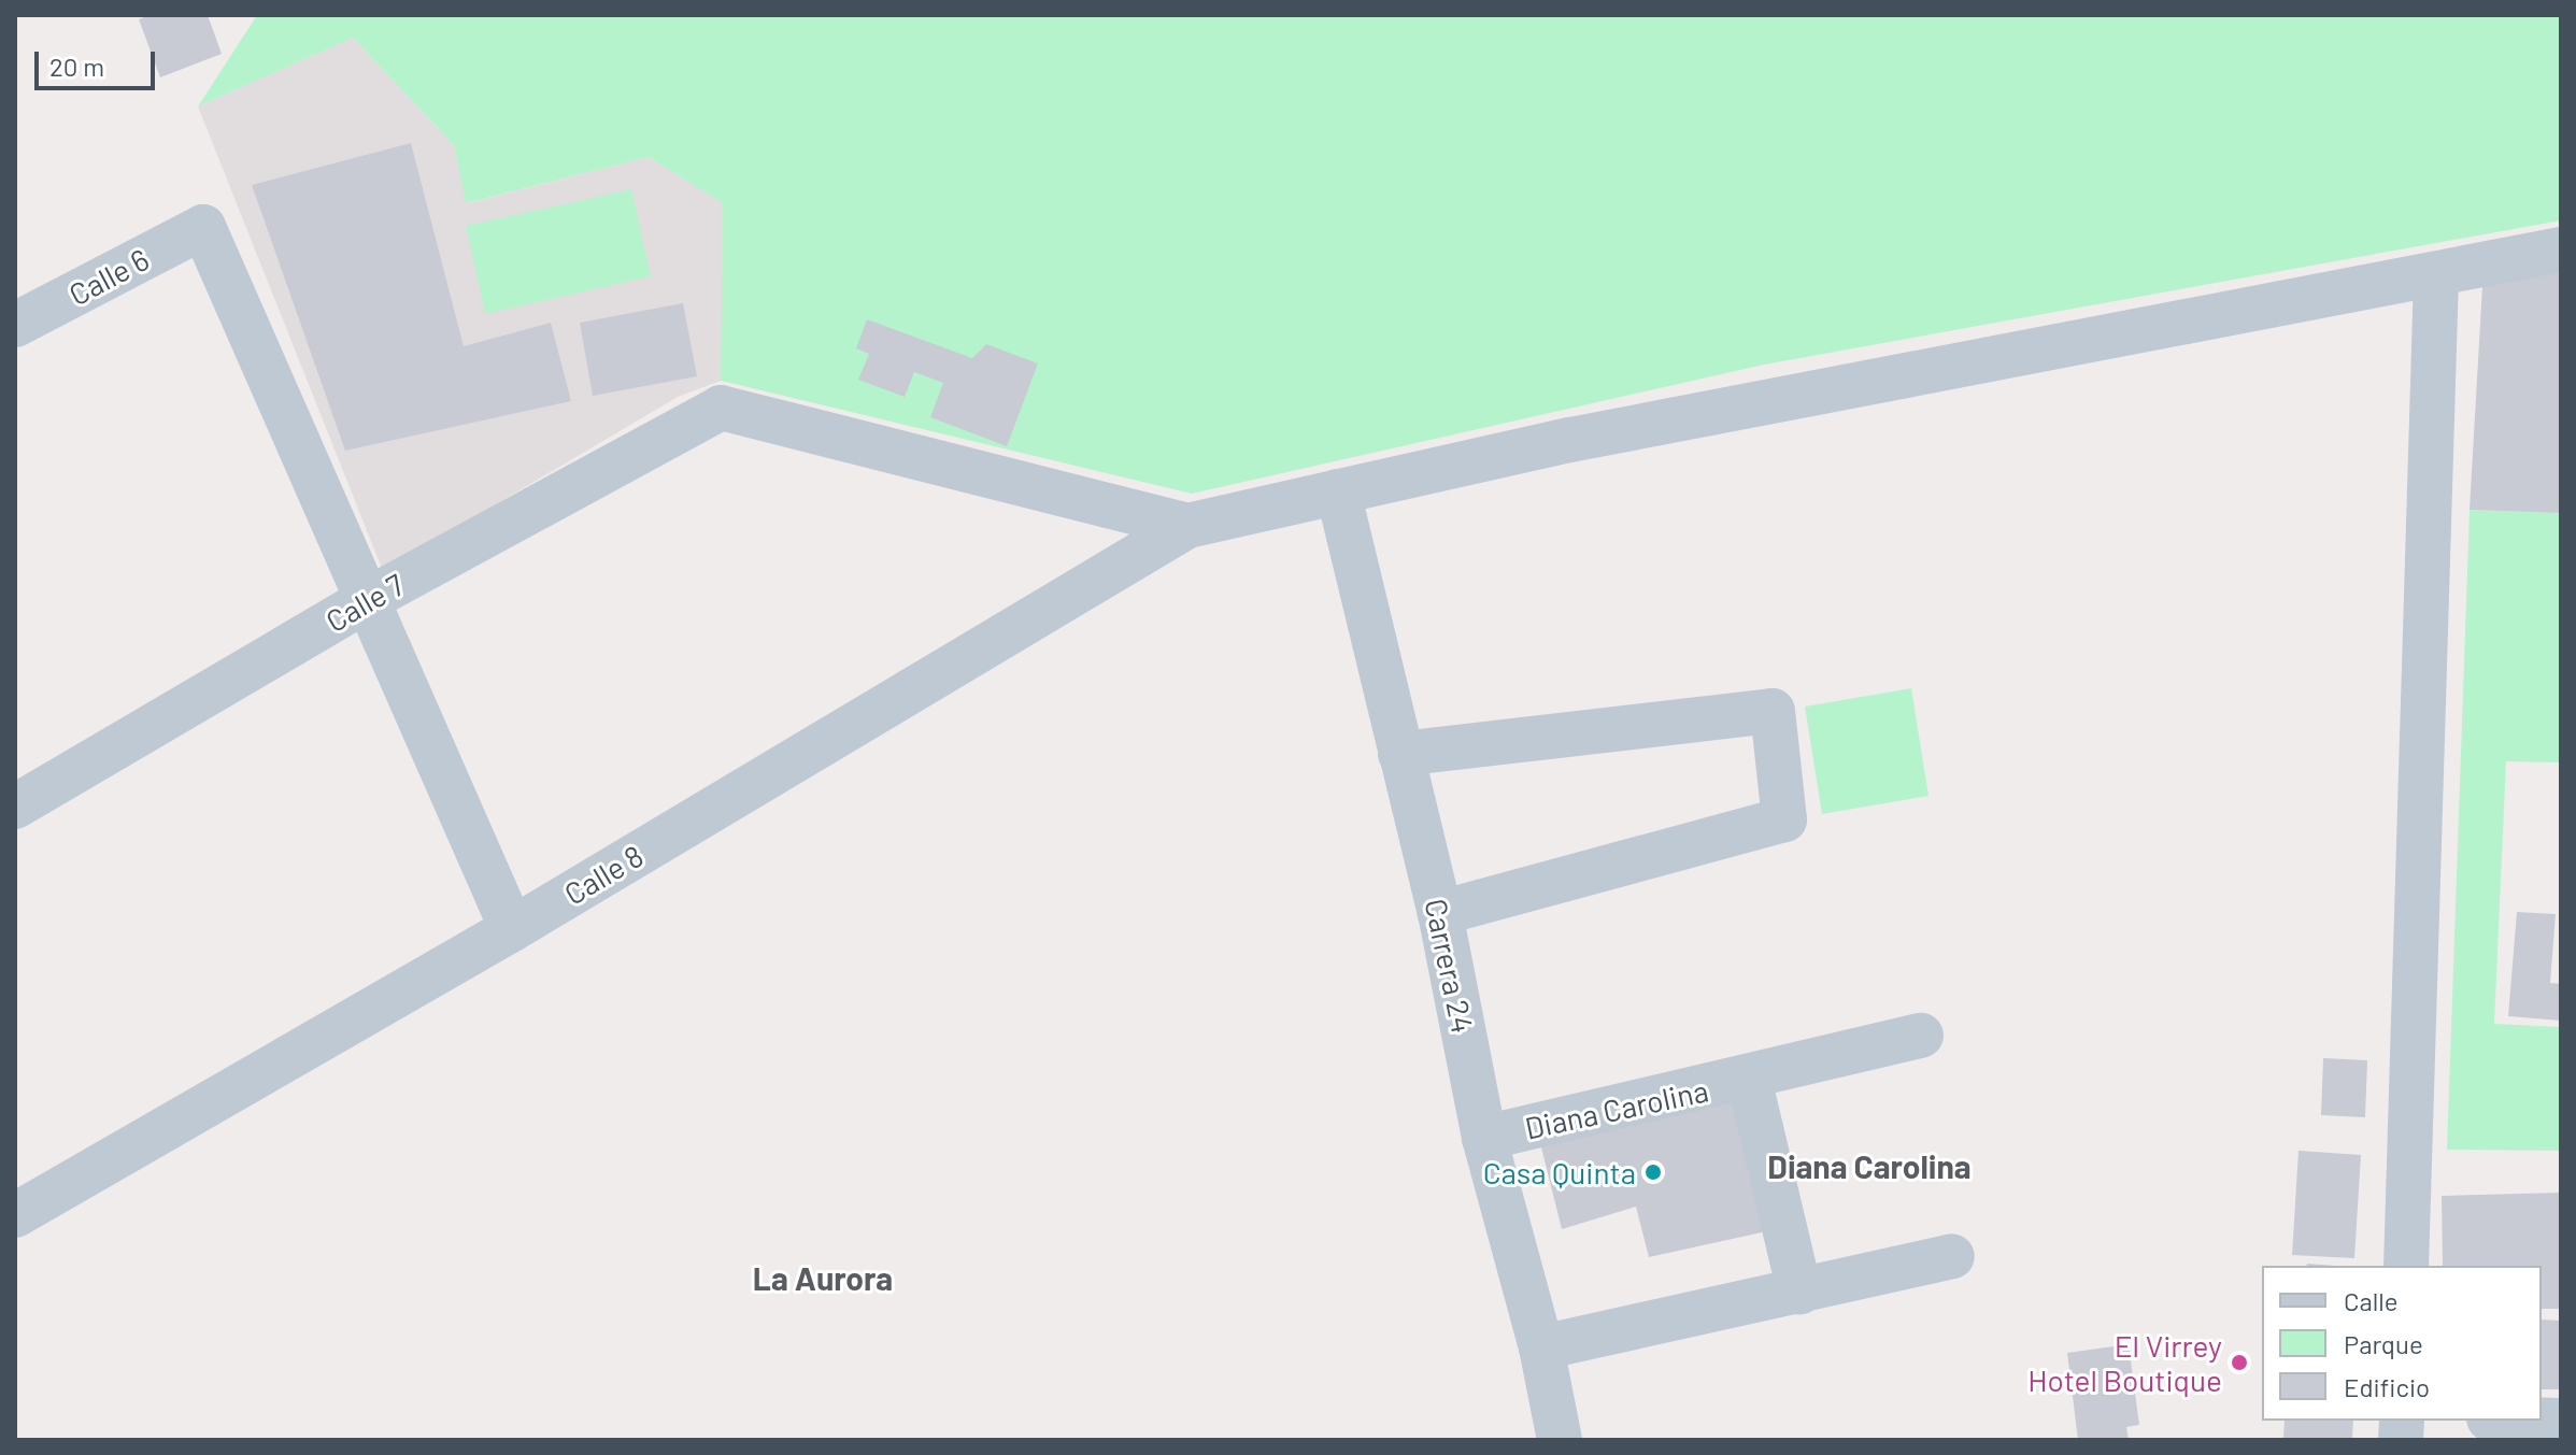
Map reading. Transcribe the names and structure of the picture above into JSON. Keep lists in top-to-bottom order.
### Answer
{
  "streets": {
    "street": [
      "Calle 6",
      "Calle 7",
      "Calle 8",
      "Carrera 24",
      "Diana Carolina"
    ]
  },
  "crossings": [
    ["Calle 6", "Calle 7"],
    ["Calle 7", "Calle 8"],
    ["Carrera 24", "Diana Carolina"]
  ],
  "districts": ["Diana Carolina", "La Aurora"],
  "places": ["Casa Quinta", "El Virrey Hotel Boutique"],
  "legend": ["Calle", "Parque", "Edificio"],
  "scale_bar": "20 m"
}
